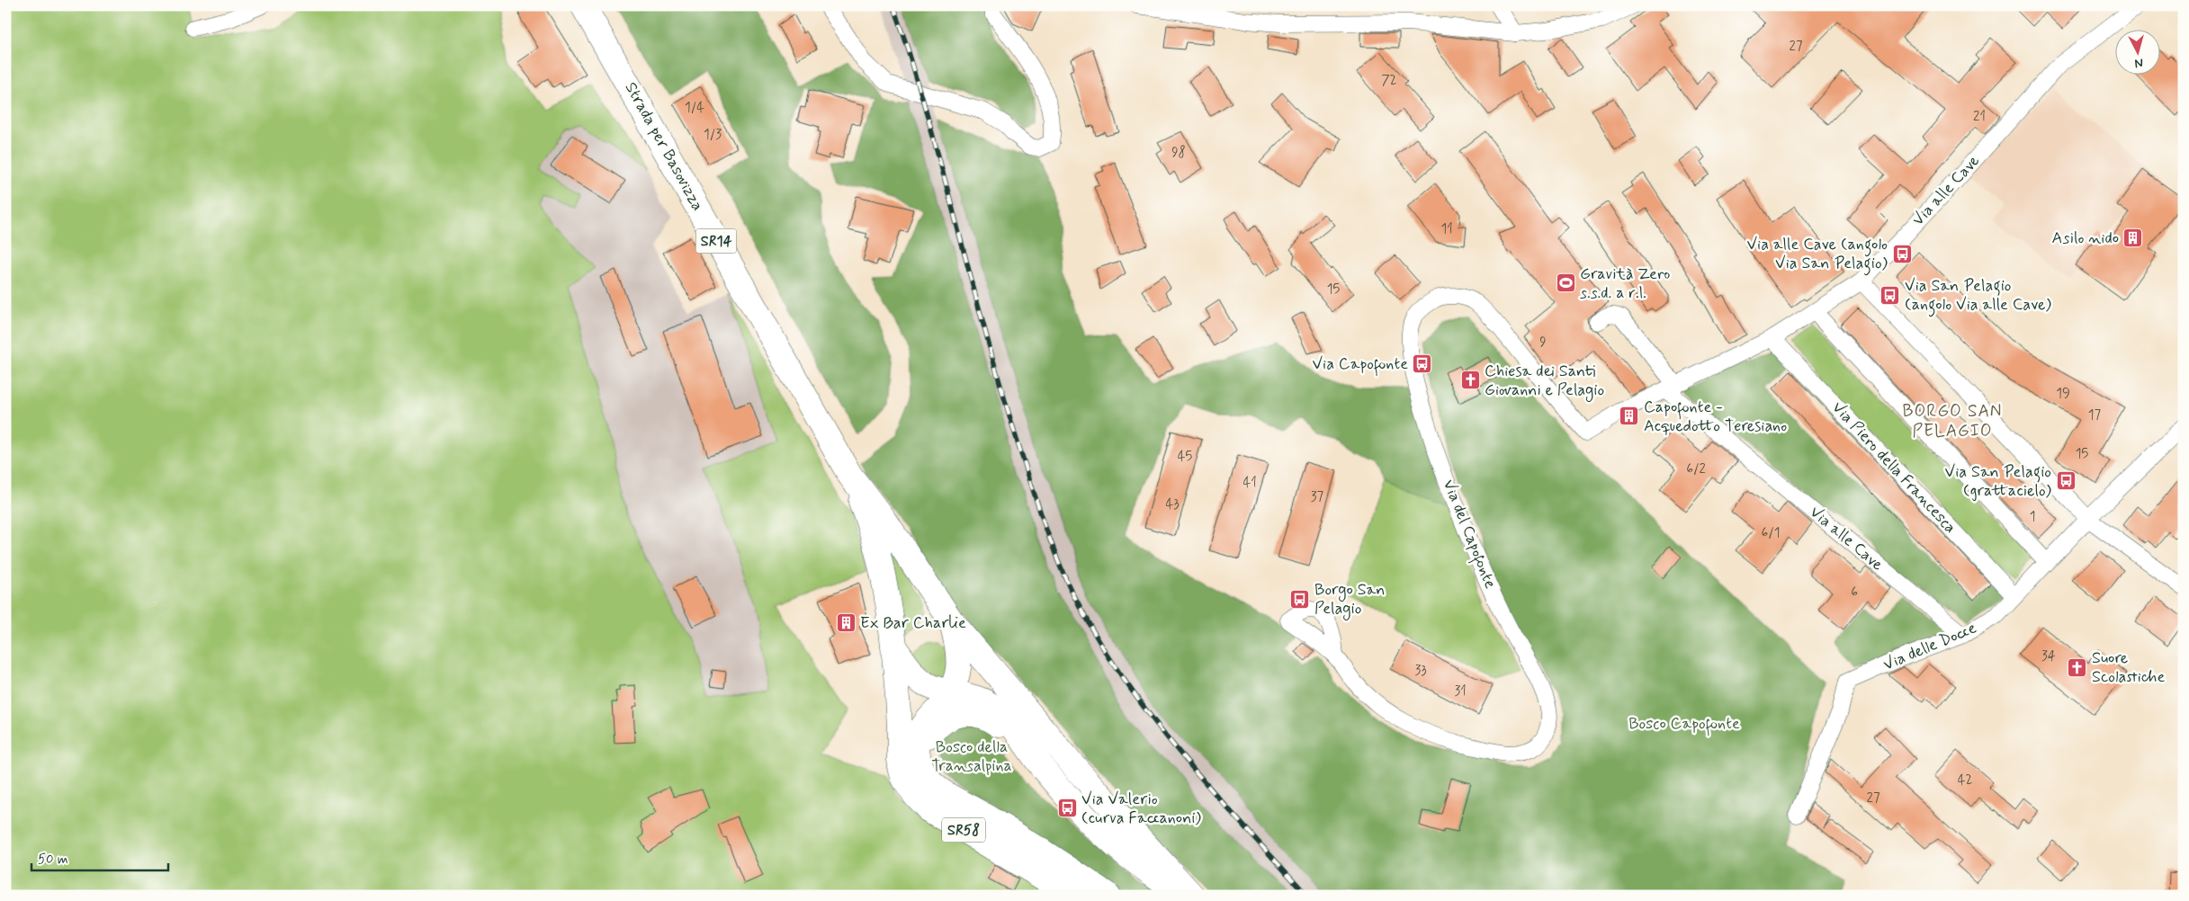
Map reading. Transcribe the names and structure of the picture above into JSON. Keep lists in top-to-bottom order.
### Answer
{
  "streets": {
    "main road": ["Strada per Basovizza", "SR14", "SR58"],
    "street": [
      "Via alle Cave",
      "Via Piero della Francesca",
      "Via del Capofonte",
      "Via delle Docce"
    ]
  },
  "crossings": [
    ["Strada per Basovizza", "SR58"],
    ["Via alle Cave", "Via Piero della Francesca"],
    ["Via alle Cave", "Via del Capofonte"],
    ["Via alle Cave", "Via delle Docce"],
    ["Via Piero della Francesca", "Via delle Docce"]
  ],
  "districts": ["BORGO SAN PELAGIO"],
  "parks": ["Bosco Capofonte", "Bosco della Transalpina"],
  "places": {
    "building": ["Asilo nido", "Capofonte - Acquedotto Teresiano", "Ex Bar Charlie"],
    "bus stop": [
      "Via alle Cave (angolo Via San Pelagio)",
      "Via San Pelagio (angolo Via alle Cave)",
      "Via Capofonte",
      "Via San Pelagio (grattacielo)",
      "Borgo San Pelagio",
      "Via Valerio (curva Faccanoni)"
    ],
    "sports": ["Gravità Zero s.s.d. a r.l."],
    "church": ["Chiesa dei Santi Giovanni e Pelagio", "Suore Scolastiche"]
  },
  "house_numbers": [
    "27",
    "72",
    "1/4",
    "21",
    "1/3",
    "98",
    "11",
    "15",
    "9",
    "19",
    "17",
    "15",
    "45",
    "6/2",
    "41",
    "37",
    "43",
    "1",
    "6/1",
    "6",
    "34",
    "33",
    "31",
    "42",
    "27"
  ],
  "scale_bar": "50 m",
  "north": "bottom"
}
